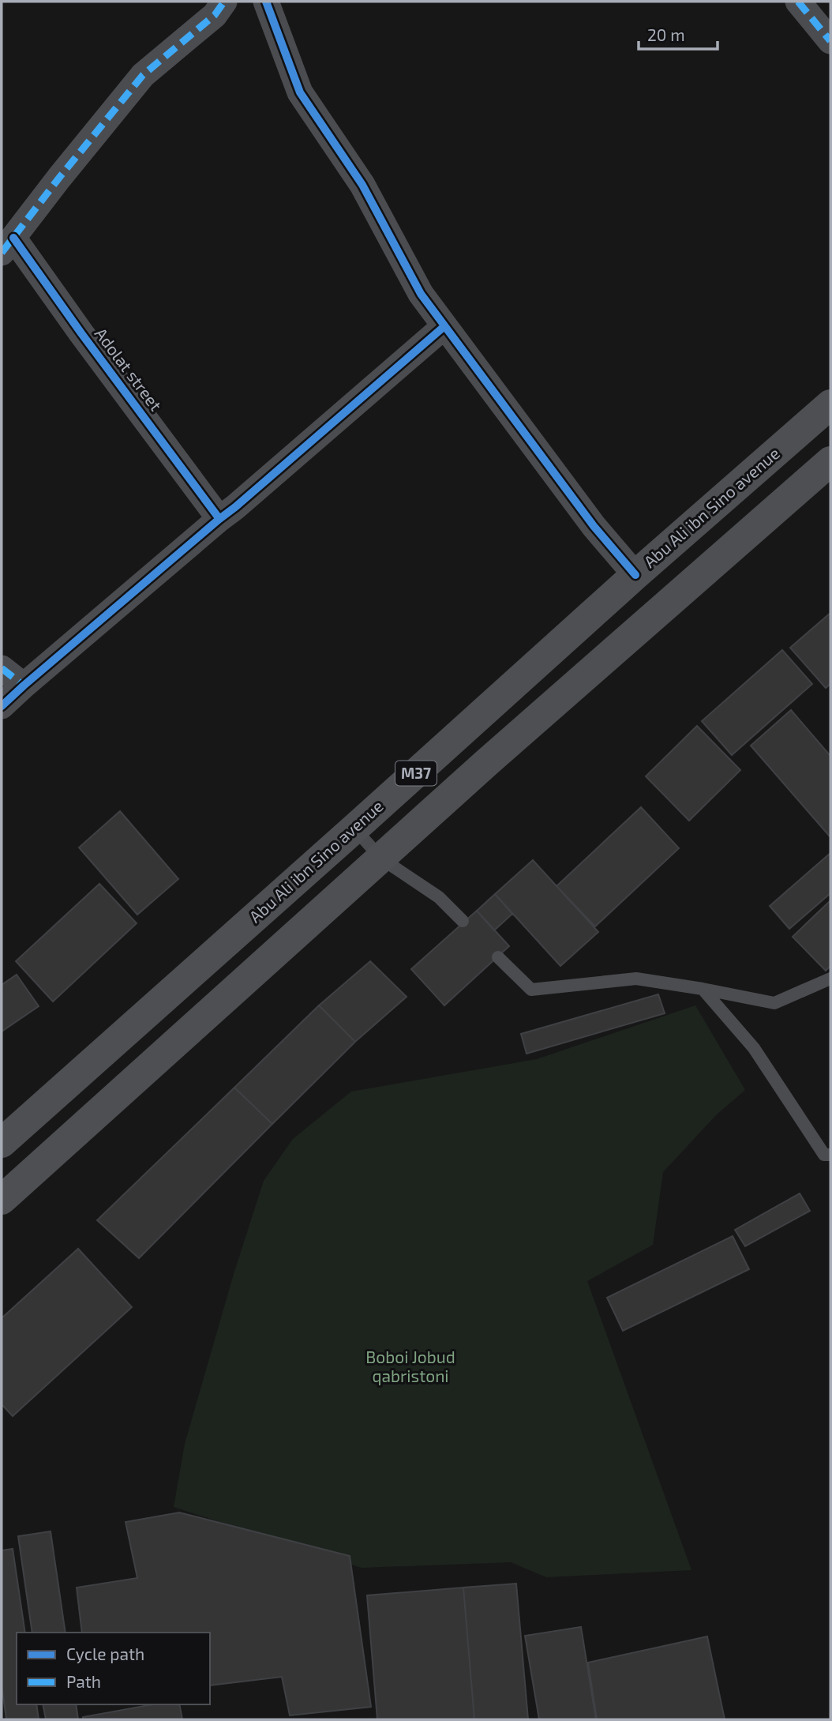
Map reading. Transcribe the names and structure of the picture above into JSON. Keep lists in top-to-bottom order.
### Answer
{
  "streets": {
    "main road": ["Abu Ali ibn Sino avenue", "M37"],
    "street": ["Adolat street"]
  },
  "parks": ["Boboi Jobud qabristoni"],
  "legend": ["Cycle path", "Path"],
  "scale_bar": "20 m"
}
